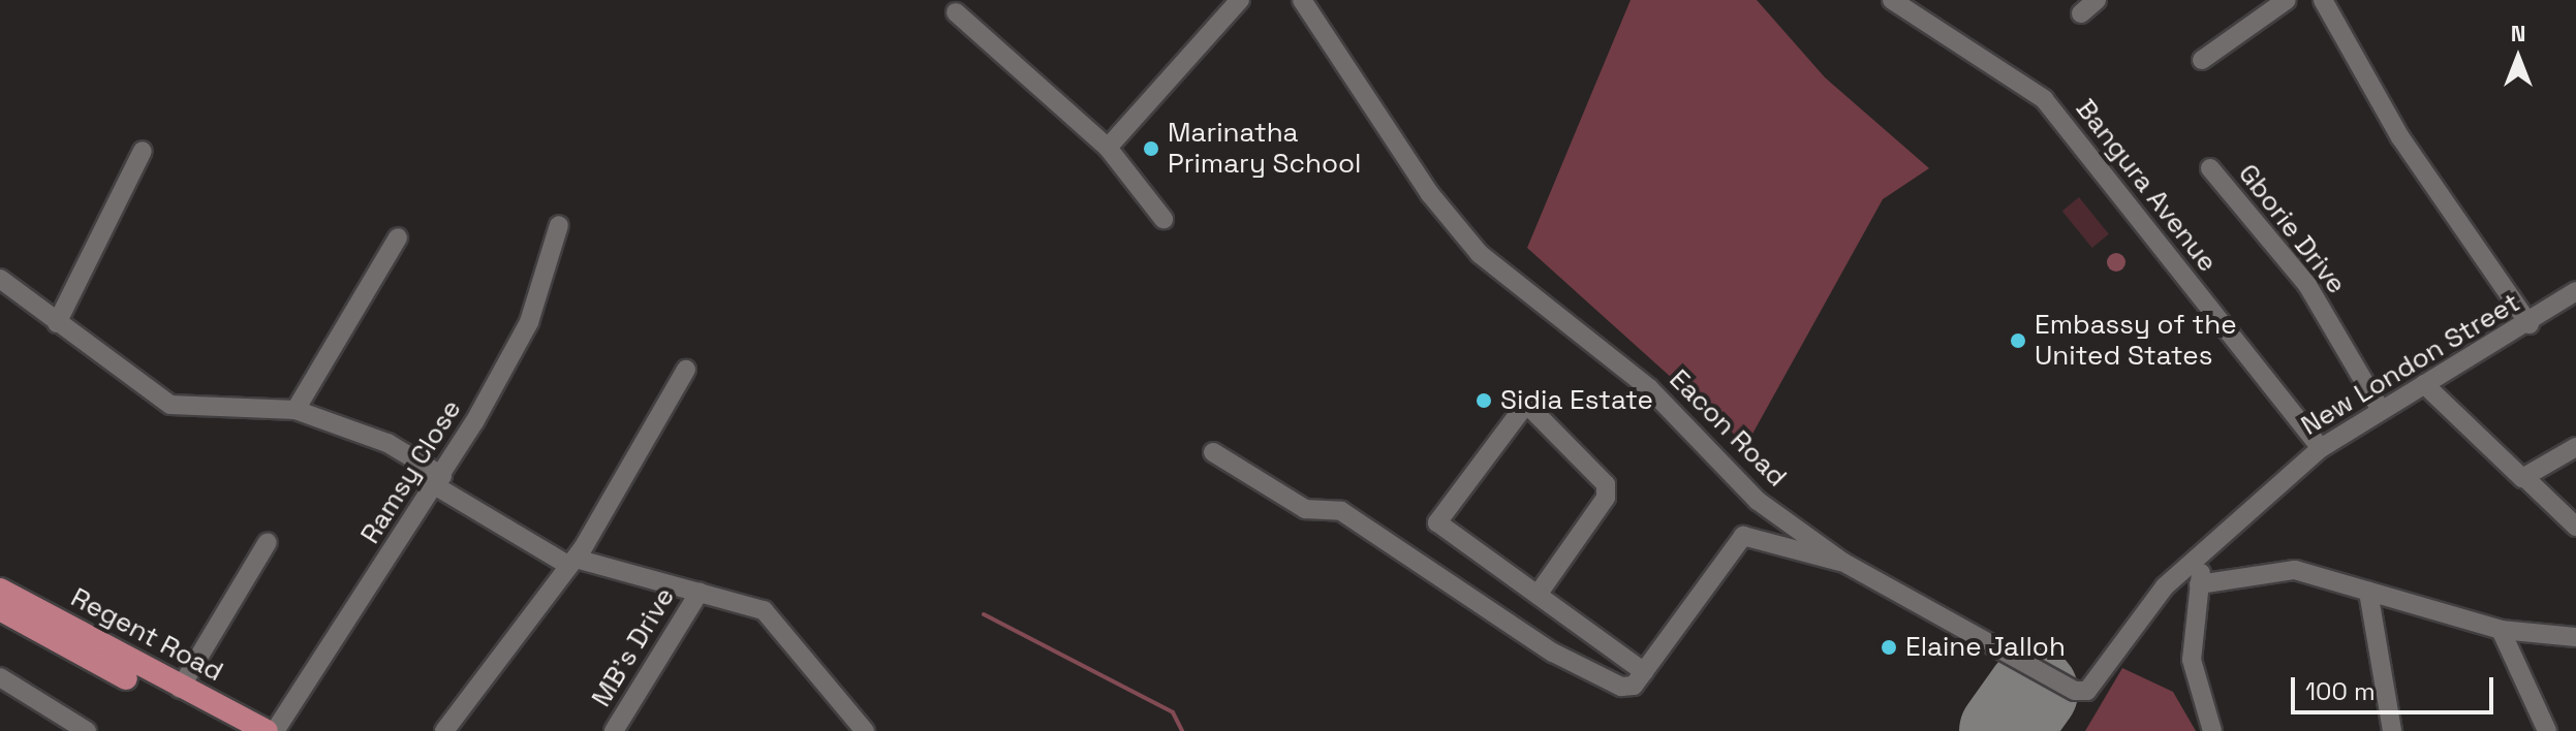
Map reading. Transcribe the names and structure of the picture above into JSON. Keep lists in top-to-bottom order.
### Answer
{
  "streets": {
    "main road": ["Regent Road"],
    "street": [
      "Bangura Avenue",
      "Gborie Drive",
      "New London Street",
      "Eacon Road",
      "Ramsy Close",
      "MB's Drive"
    ]
  },
  "crossings": [
    ["Bangura Avenue", "New London Street"],
    ["Gborie Drive", "New London Street"],
    ["New London Street", "Eacon Road"]
  ],
  "places": [
    "Marinatha Primary School",
    "Embassy of the United States",
    "Sidia Estate",
    "Elaine Jalloh"
  ],
  "scale_bar": "100 m",
  "north": "top"
}
